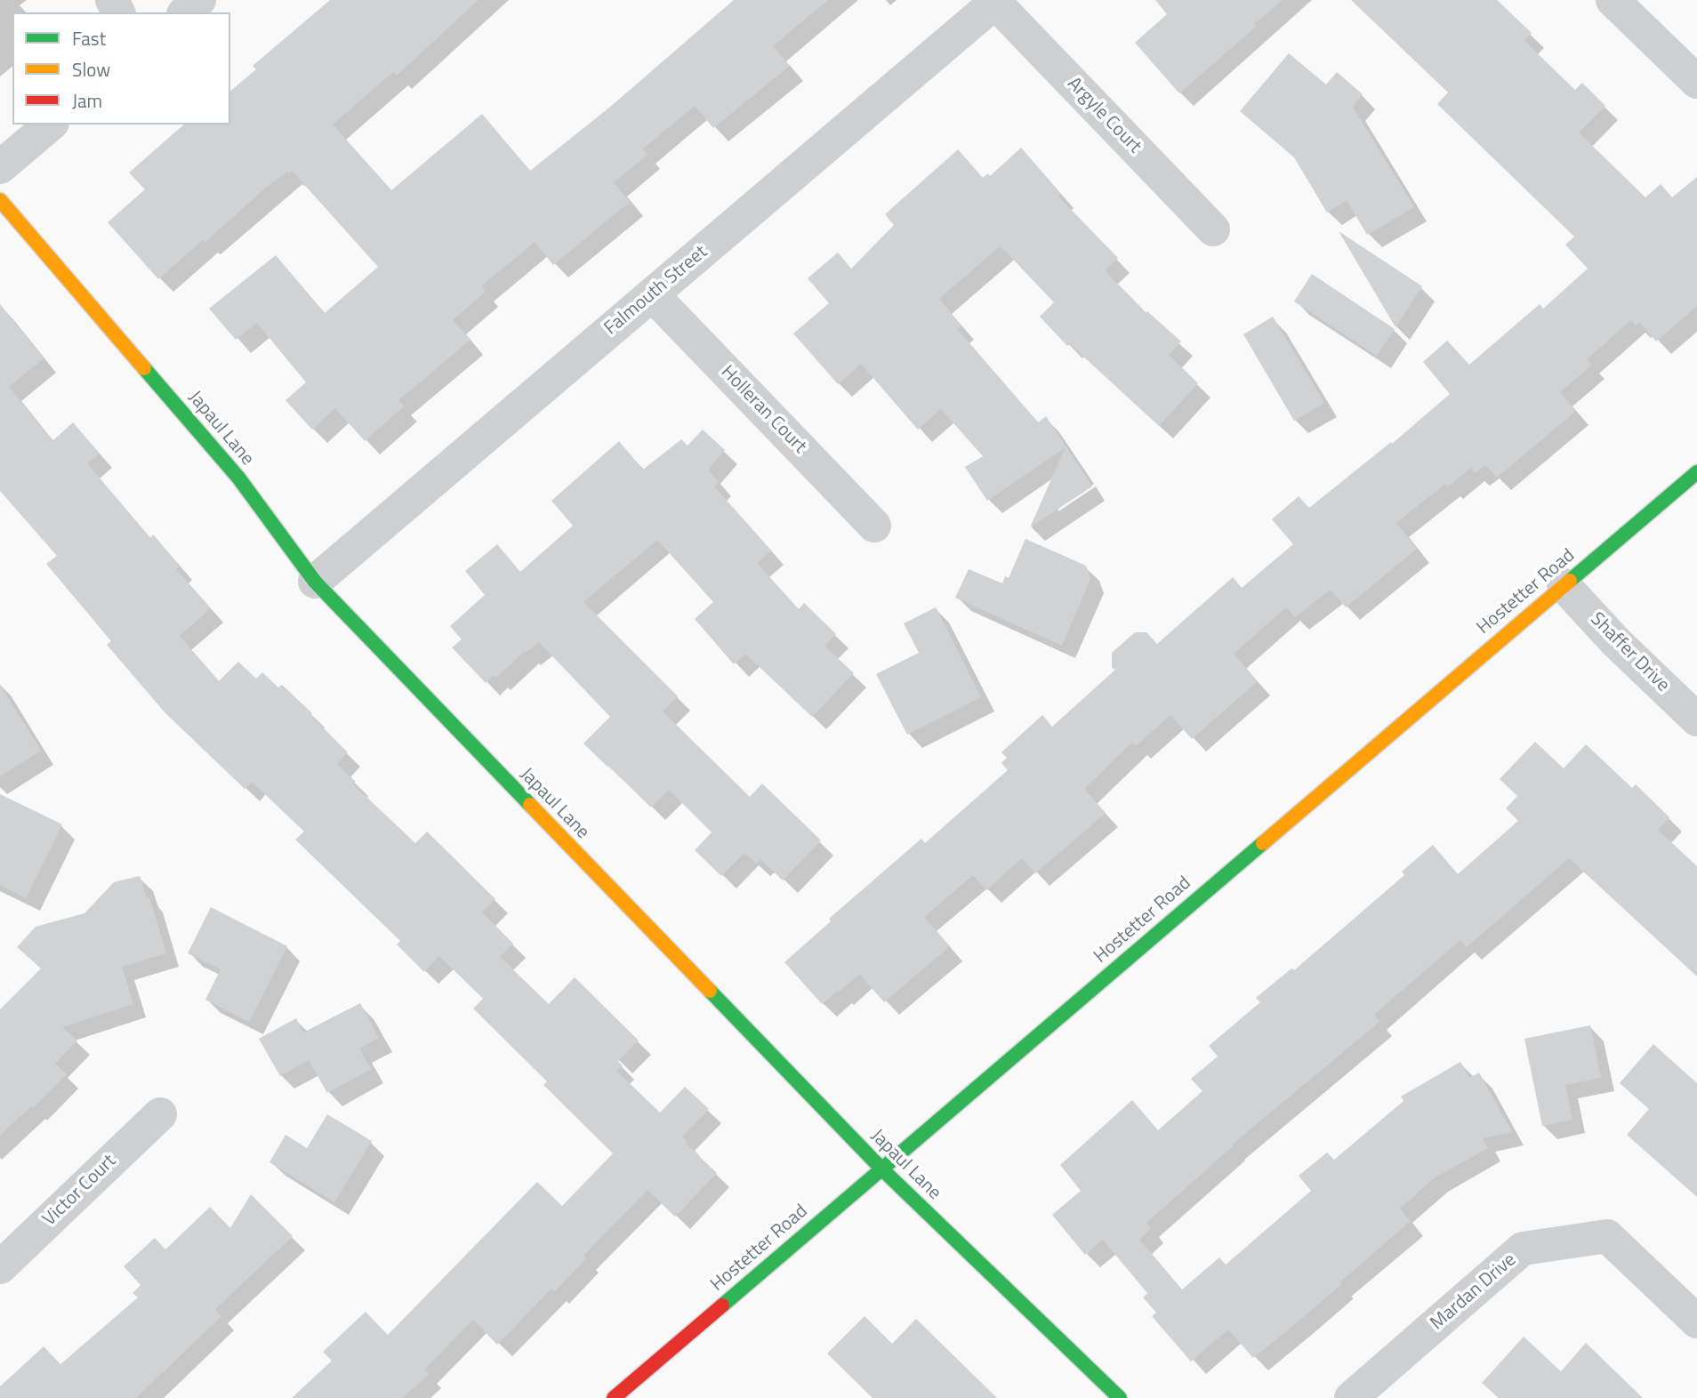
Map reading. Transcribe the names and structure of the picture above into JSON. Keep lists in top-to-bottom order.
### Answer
{
  "streets": {
    "street": [
      "Argyle Court",
      "Falmouth Street",
      "Holleran Court",
      "Japaul Lane",
      "Hostetter Road",
      "Shaffer Drive",
      "Victor Court",
      "Mardan Drive"
    ]
  },
  "crossings": [
    ["Argyle Court", "Falmouth Street"],
    ["Falmouth Street", "Holleran Court"],
    ["Falmouth Street", "Japaul Lane"],
    ["Japaul Lane", "Hostetter Road"],
    ["Hostetter Road", "Shaffer Drive"]
  ],
  "legend": ["Fast", "Slow", "Jam"]
}
